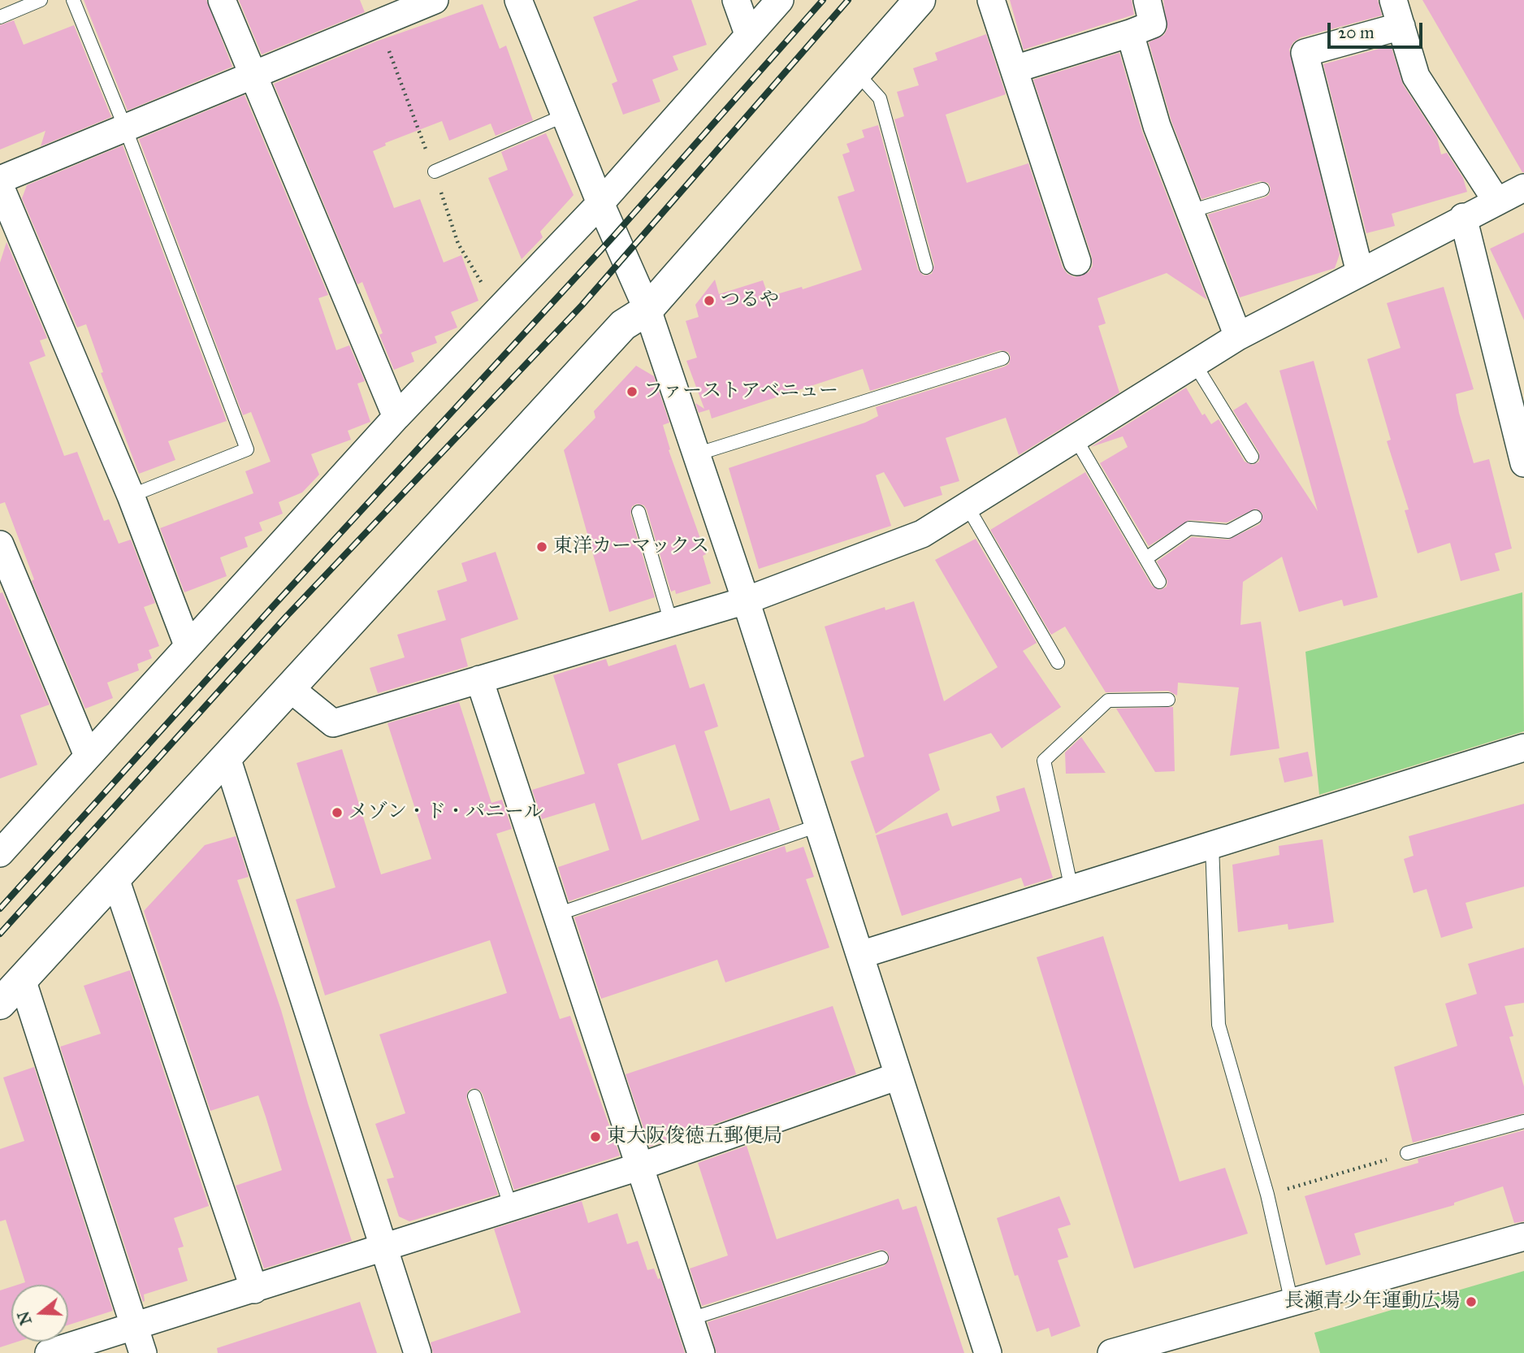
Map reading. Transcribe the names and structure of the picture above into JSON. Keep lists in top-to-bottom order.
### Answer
{
  "places": [
    "つるや",
    "ファーストアベニュー",
    "東洋カーマックス",
    "メゾン・ド・パニール",
    "東大阪俊徳五郵便局",
    "長瀬青少年運動広場"
  ],
  "scale_bar": "20 m",
  "north": "left"
}
